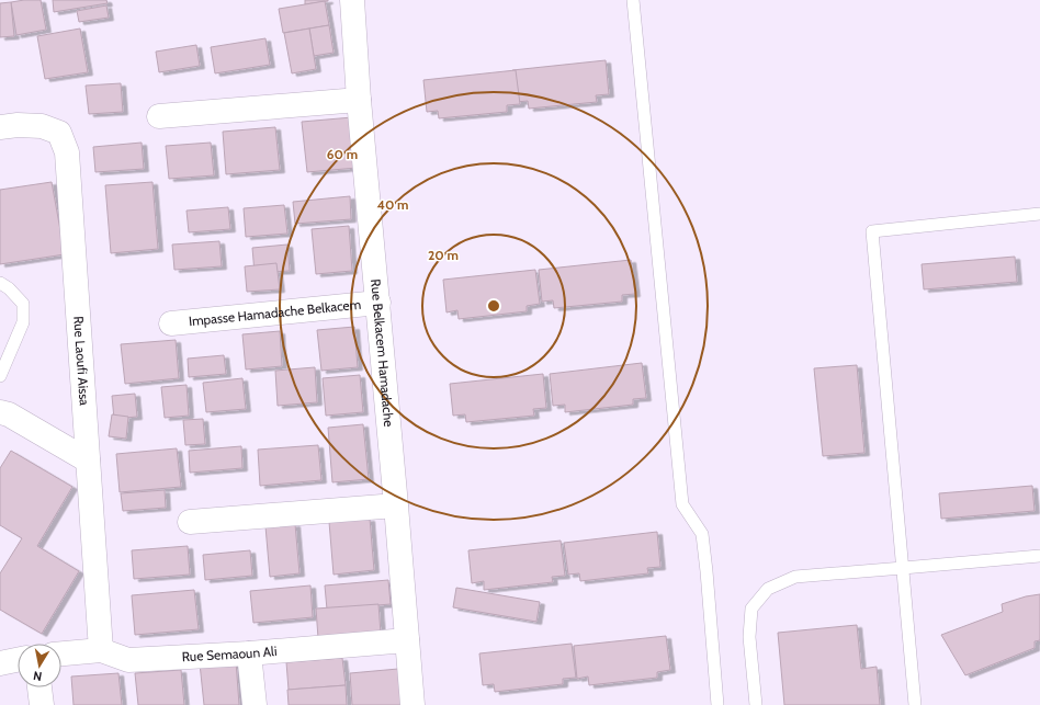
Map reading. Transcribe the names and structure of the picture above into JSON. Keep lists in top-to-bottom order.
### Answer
{
  "streets": {
    "street": [
      "Impasse Hamadache Belkacem",
      "Rue Belkacem Hamadache",
      "Rue Laoufi Aissa",
      "Rue Semaoun Ali"
    ]
  },
  "crossings": [
    ["Impasse Hamadache Belkacem", "Rue Belkacem Hamadache"],
    ["Rue Belkacem Hamadache", "Rue Semaoun Ali"],
    ["Rue Laoufi Aissa", "Rue Semaoun Ali"]
  ],
  "north": "bottom",
  "rings": ["60 m", "40 m", "20 m"]
}
